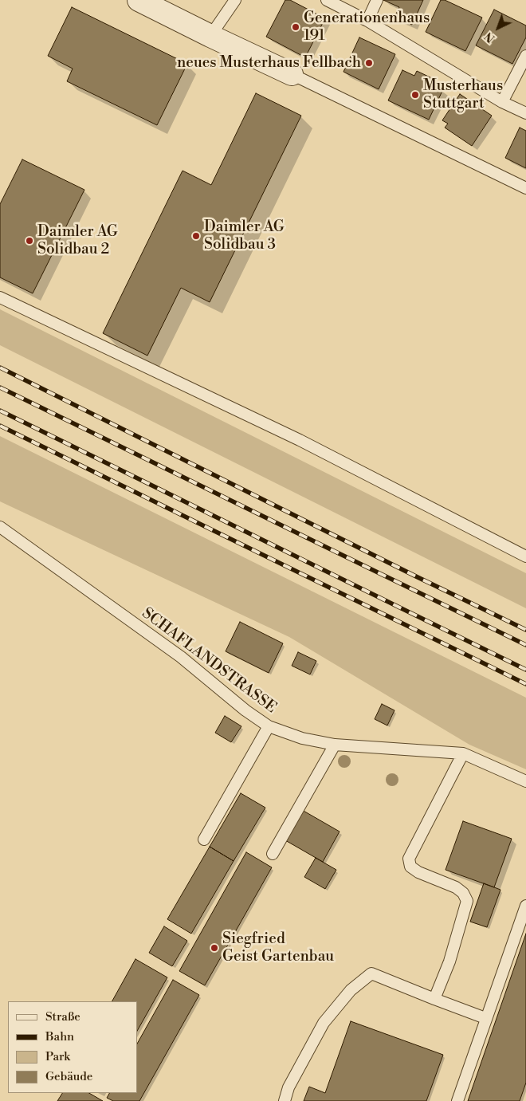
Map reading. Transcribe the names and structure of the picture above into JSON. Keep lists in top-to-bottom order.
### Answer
{
  "streets": {
    "lane": ["SCHAFLANDSTRASSE"]
  },
  "places": [
    "Generationenhaus 191",
    "neues Musterhaus Fellbach",
    "Musterhaus Stuttgart",
    "Daimler AG Solidbau 3",
    "Daimler AG Solidbau 2",
    "Siegfried Geist Gartenbau"
  ],
  "legend": [
    "Straße",
    "Bahn",
    "Park",
    "Gebäude"
  ],
  "north": "bottom left"
}
